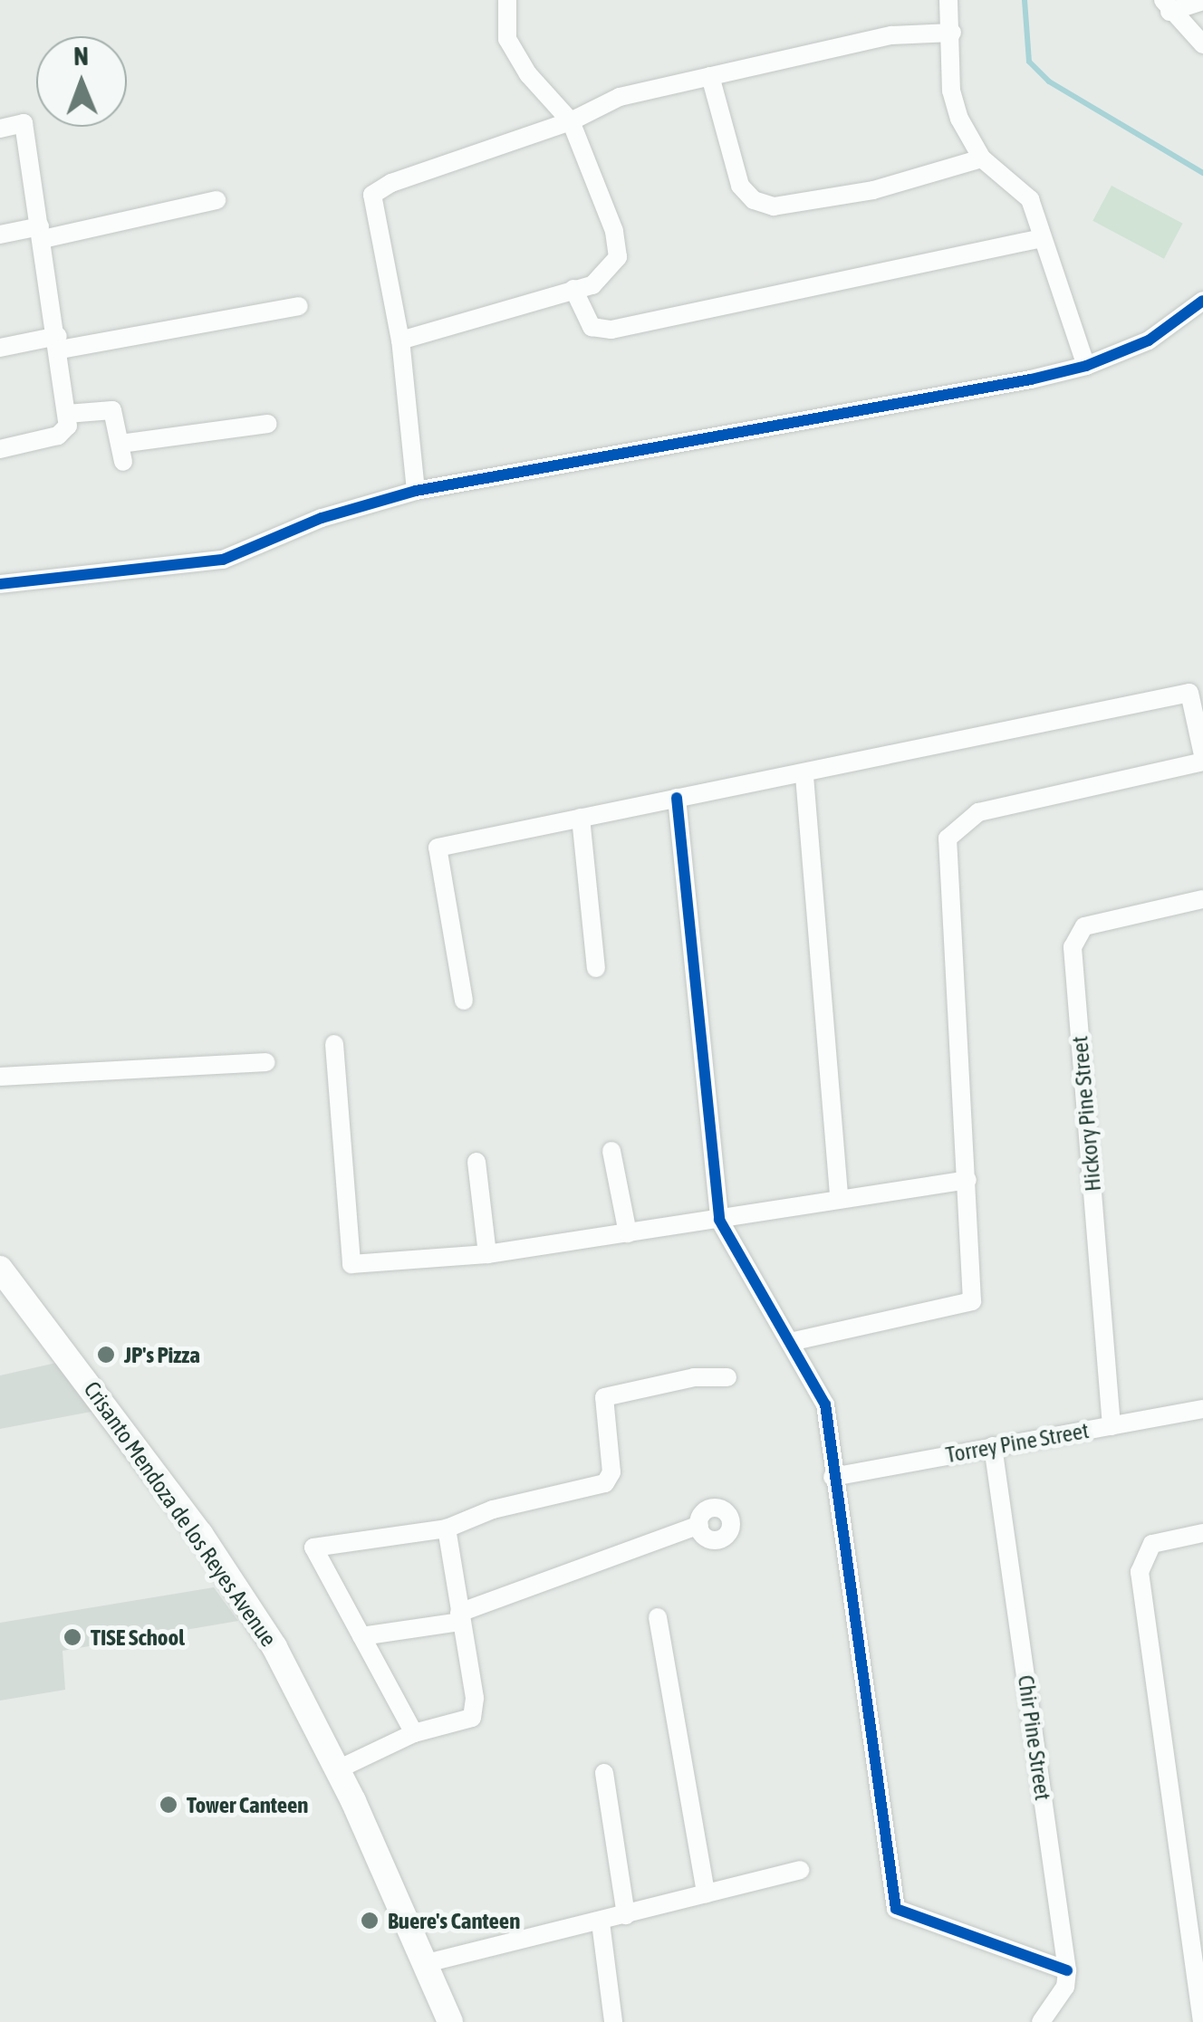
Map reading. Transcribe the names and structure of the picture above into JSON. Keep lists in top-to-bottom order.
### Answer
{
  "streets": {
    "main road": ["Crisanto Mendoza de los Reyes Avenue"],
    "street": ["Hickory Pine Street", "Torrey Pine Street", "Chir Pine Street"]
  },
  "crossings": [
    ["Hickory Pine Street", "Torrey Pine Street"],
    ["Torrey Pine Street", "Chir Pine Street"]
  ],
  "places": [
    "JP's Pizza",
    "TISE School",
    "Tower Canteen",
    "Buere's Canteen"
  ],
  "north": "top"
}
